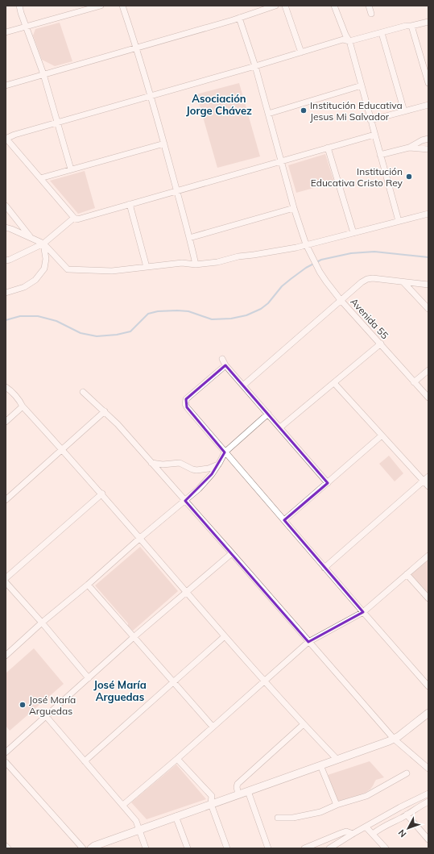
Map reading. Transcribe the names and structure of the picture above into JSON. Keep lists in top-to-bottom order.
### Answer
{
  "streets": {
    "street": ["Avenida 55"]
  },
  "districts": ["Asociación Jorge Chávez", "José María Arguedas"],
  "places": ["Institución Educativa Jesus Mi Salvador", "Institución Educativa Cristo Rey", "José María Arguedas"],
  "north": "bottom left"
}
